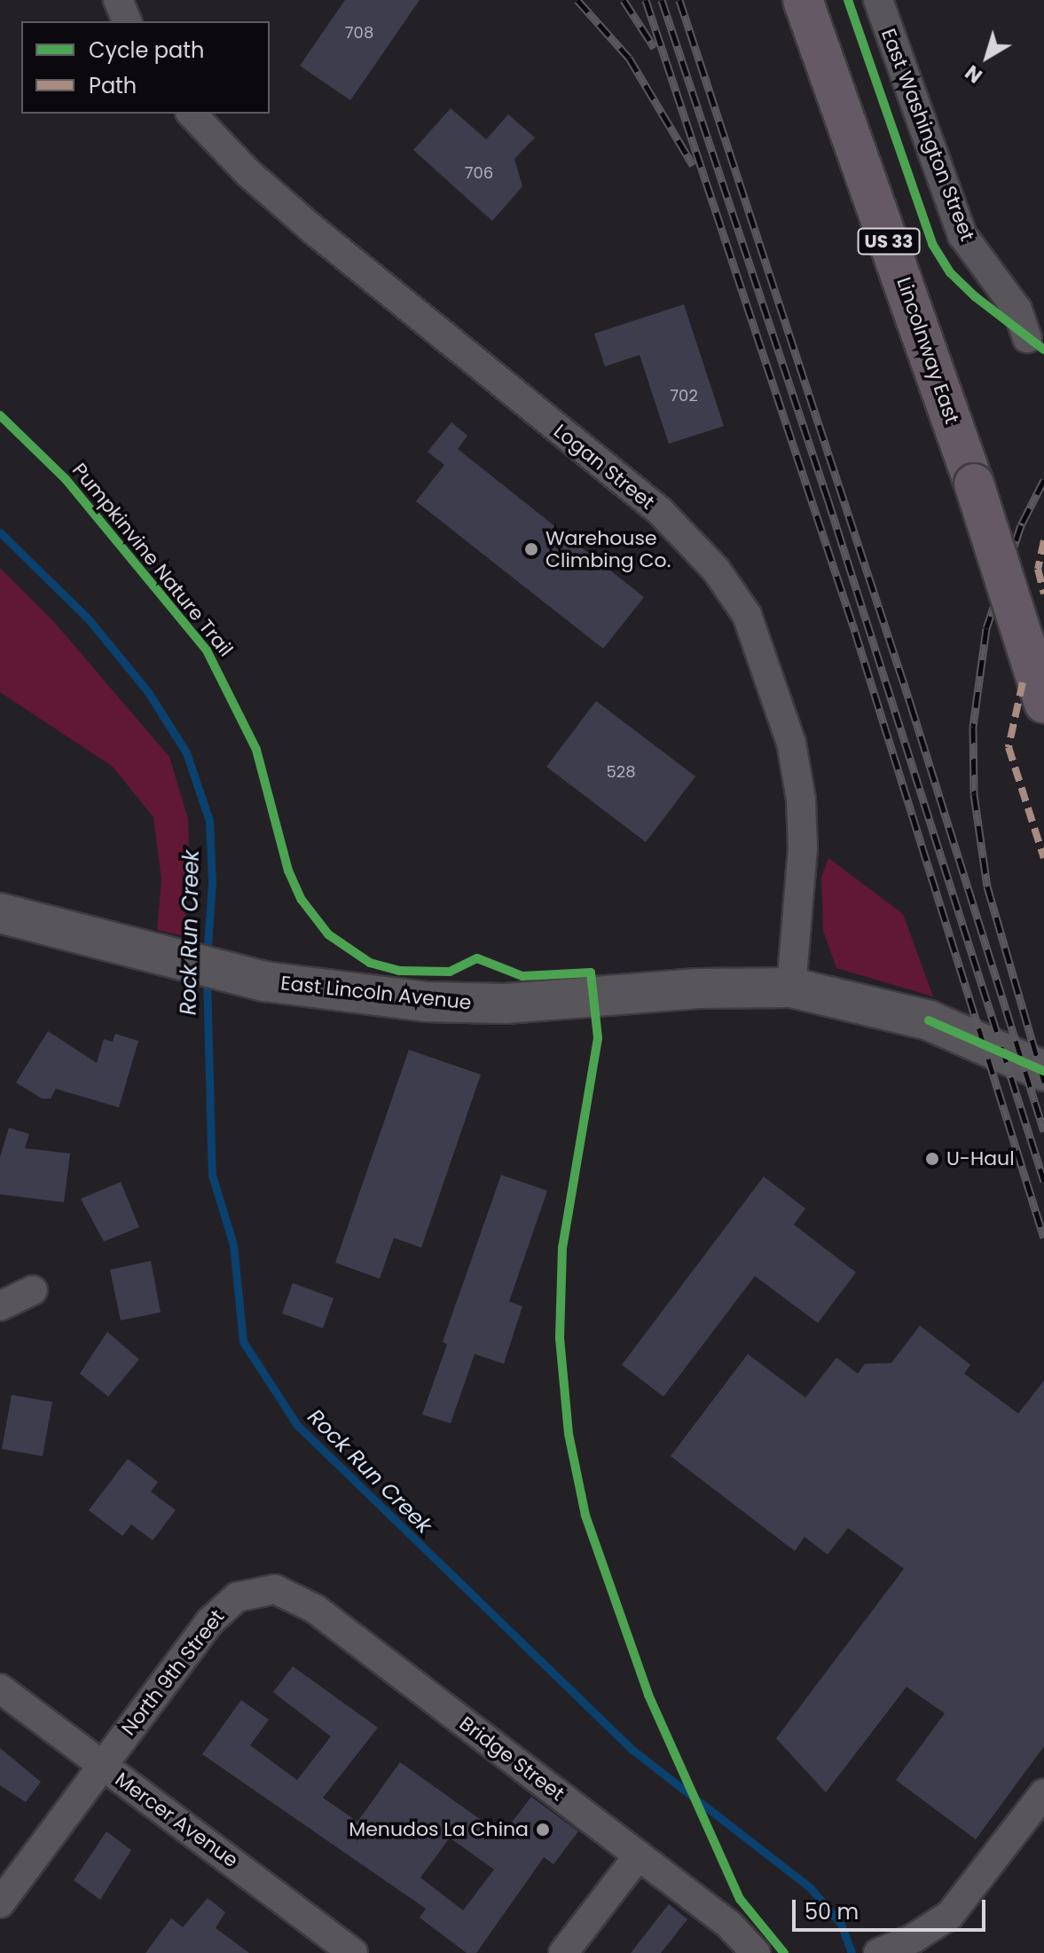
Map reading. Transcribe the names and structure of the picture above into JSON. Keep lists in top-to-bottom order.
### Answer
{
  "streets": {
    "highway": ["US 33", "Lincolnway East"],
    "main road": ["East Lincoln Avenue"],
    "street": [
      "East Washington Street",
      "Logan Street",
      "North 9th Street",
      "Bridge Street",
      "Mercer Avenue"
    ],
    "cycle path": ["Pumpkinvine Nature Trail"]
  },
  "crossings": [
    ["Logan Street", "East Lincoln Avenue"],
    ["North 9th Street", "Bridge Street"],
    ["North 9th Street", "Mercer Avenue"]
  ],
  "water": ["Rock Run Creek"],
  "places": ["Warehouse Climbing Co.", "U-Haul", "Menudos La China"],
  "house_numbers": [
    "708",
    "706",
    "702",
    "528"
  ],
  "legend": ["Cycle path", "Path"],
  "scale_bar": "50 m",
  "north": "bottom left"
}
